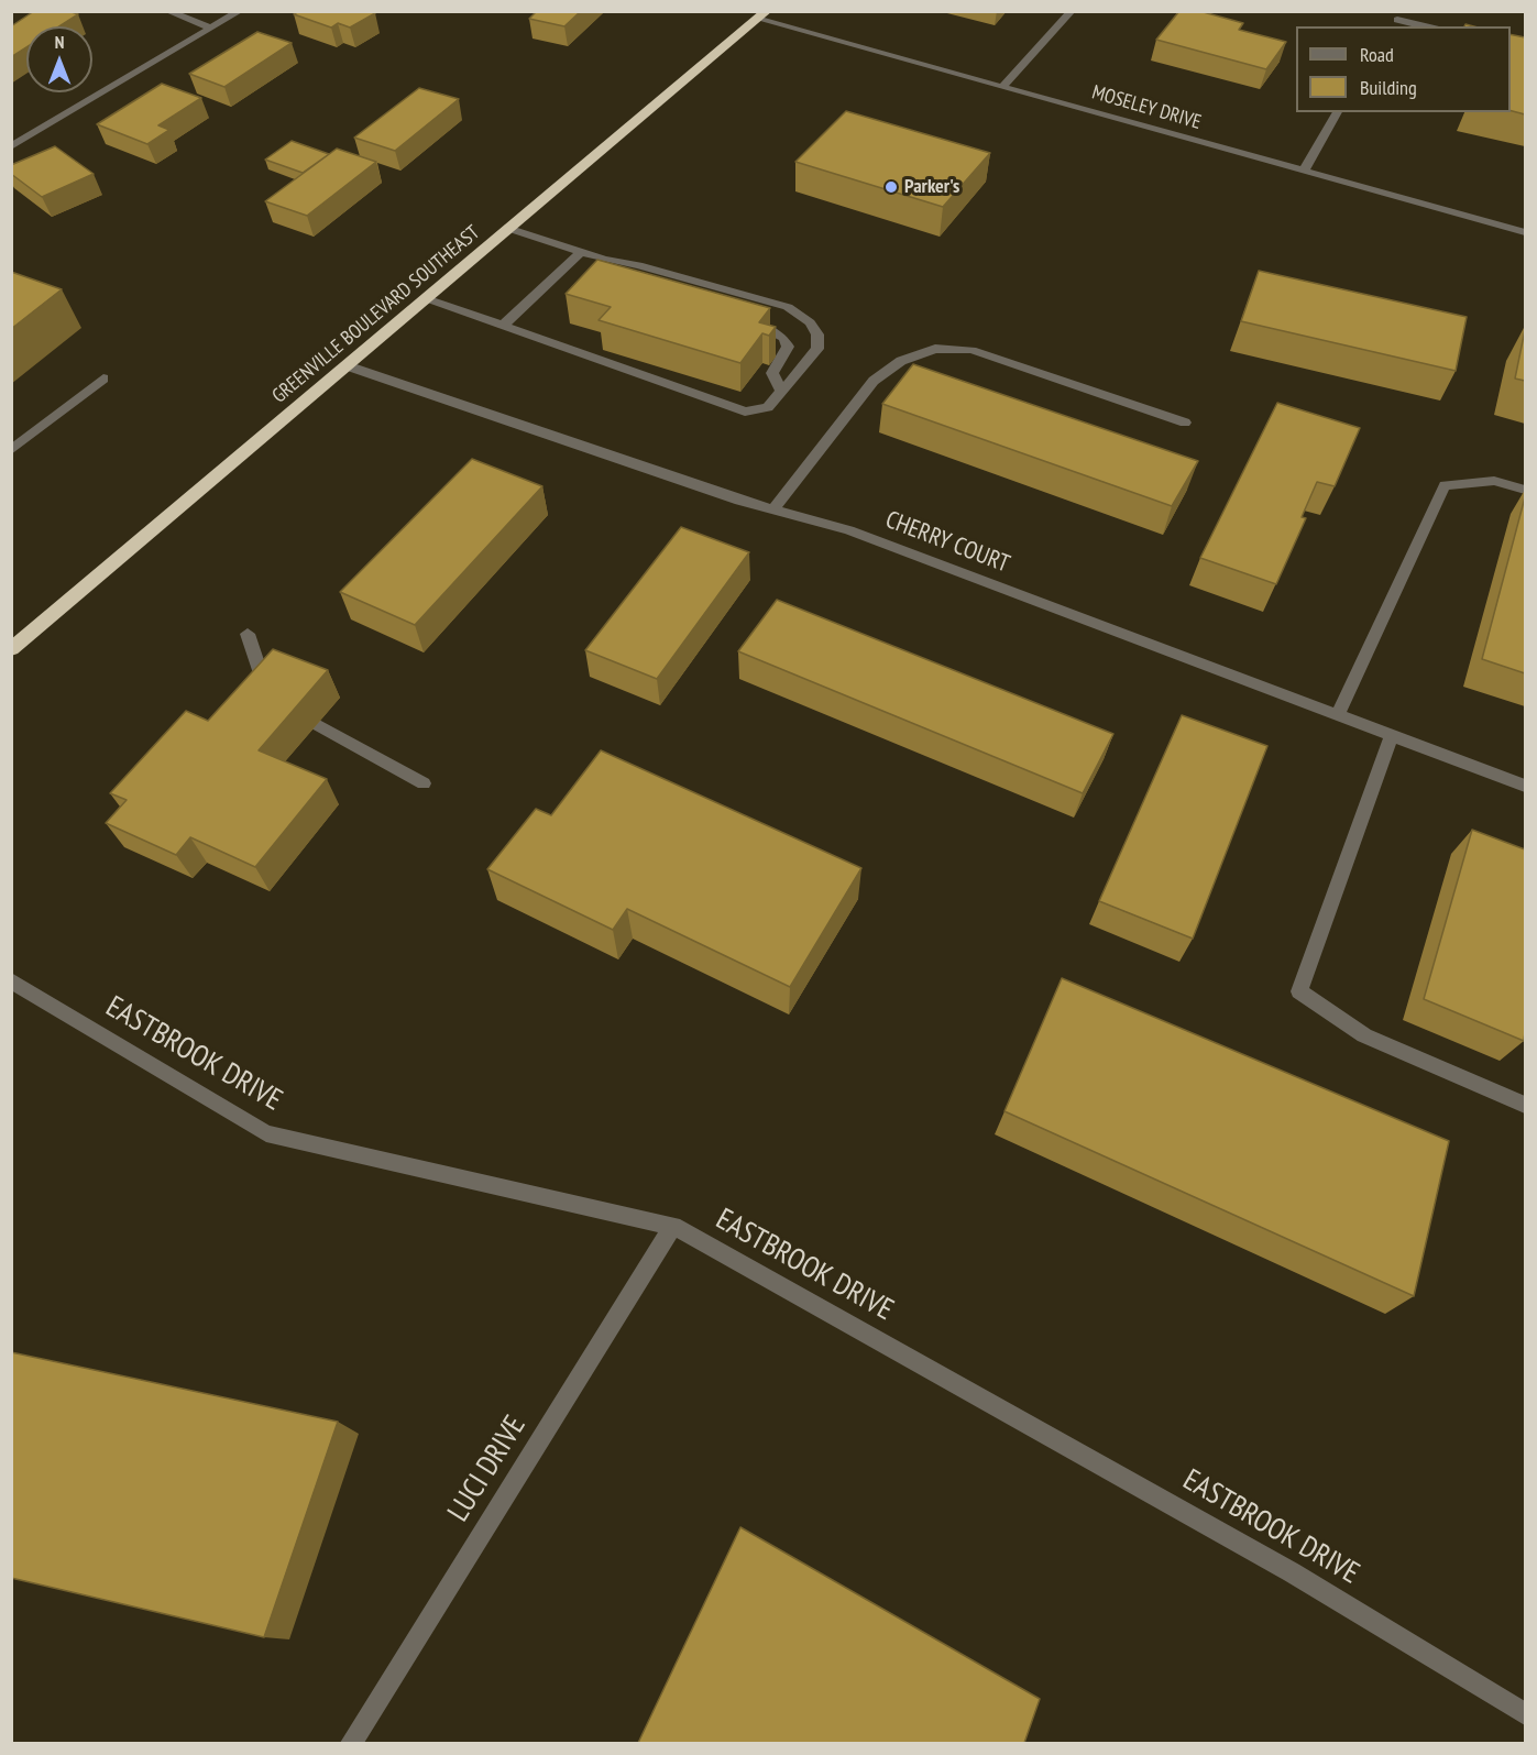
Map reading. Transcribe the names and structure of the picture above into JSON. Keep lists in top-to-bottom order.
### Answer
{
  "streets": {
    "highway": ["GREENVILLE BOULEVARD SOUTHEAST"],
    "street": [
      "MOSELEY DRIVE",
      "CHERRY COURT",
      "EASTBROOK DRIVE",
      "LUCI DRIVE"
    ]
  },
  "crossings": [
    ["MOSELEY DRIVE", "GREENVILLE BOULEVARD SOUTHEAST"],
    ["GREENVILLE BOULEVARD SOUTHEAST", "CHERRY COURT"],
    ["EASTBROOK DRIVE", "LUCI DRIVE"]
  ],
  "places": ["Parker's"],
  "legend": ["Road", "Building"],
  "north": "top"
}
